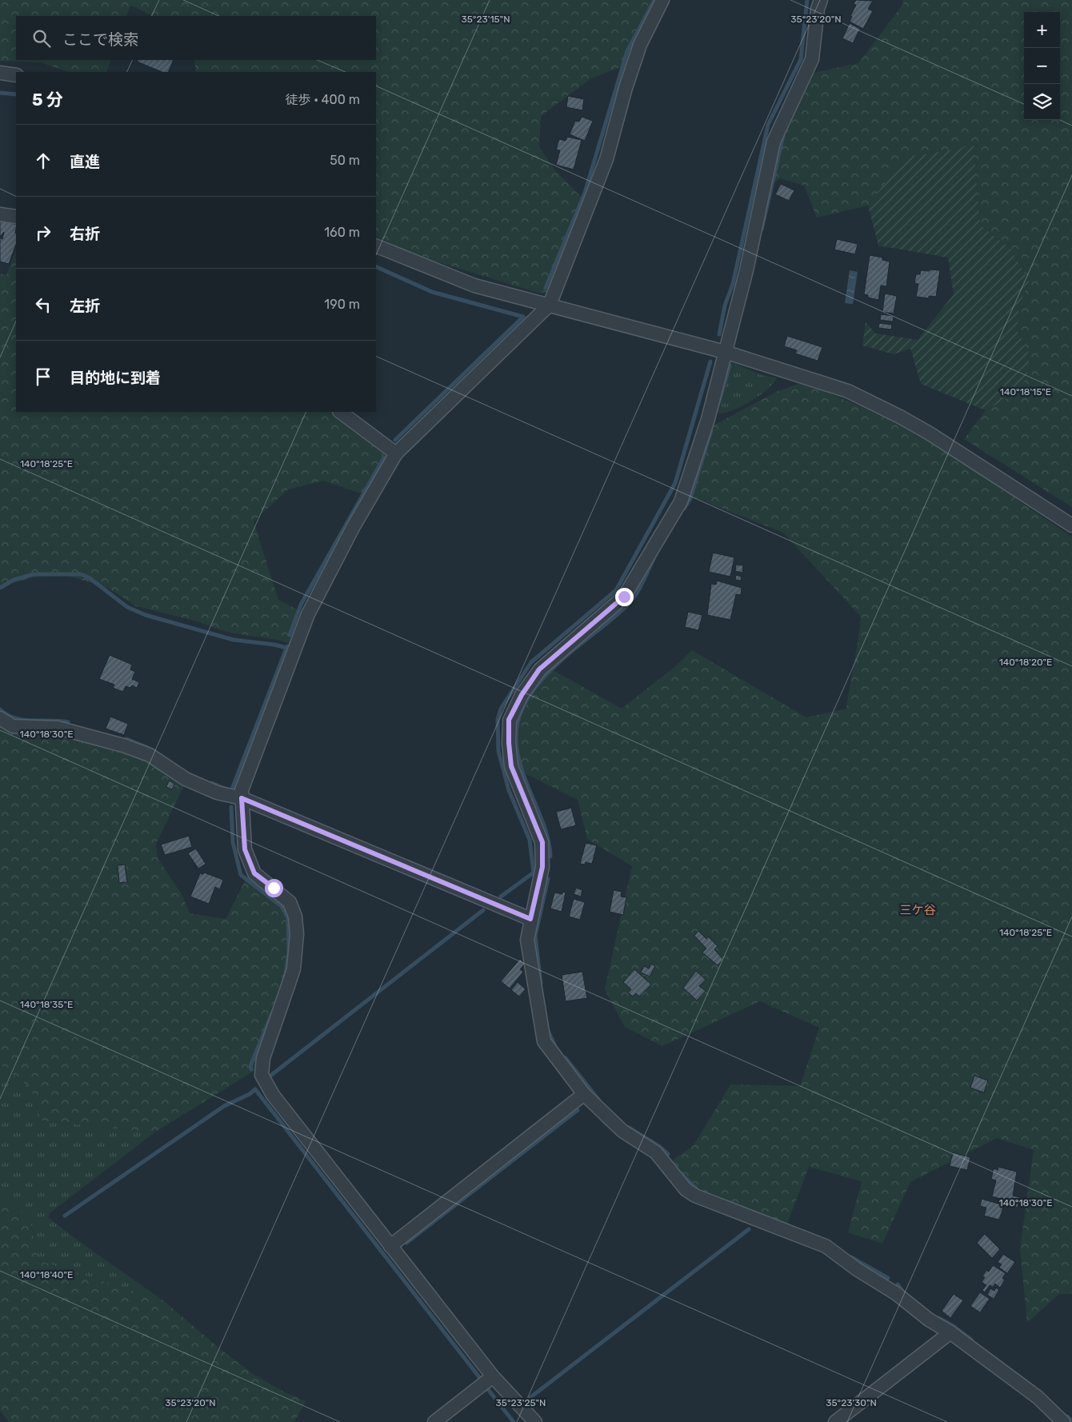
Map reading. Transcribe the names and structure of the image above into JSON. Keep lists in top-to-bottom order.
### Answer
{
  "districts": ["三ケ谷"],
  "page": {
    "map_buttons": ["+", "−"],
    "search": "ここで検索",
    "heading": ["5 分", "徒歩 · 400 m"],
    "list": [
      ["直進", "50 m"],
      ["右折", "160 m"],
      ["左折", "190 m"],
      "目的地に到着"
    ]
  },
  "coordinates": [
    "35°23'15\"N",
    "35°23'20\"N",
    "140°18'15\"E",
    "140°18'25\"E",
    "140°18'20\"E",
    "140°18'30\"E",
    "140°18'35\"E",
    "140°18'40\"E",
    "35°23'25\"N",
    "35°23'30\"N"
  ]
}
